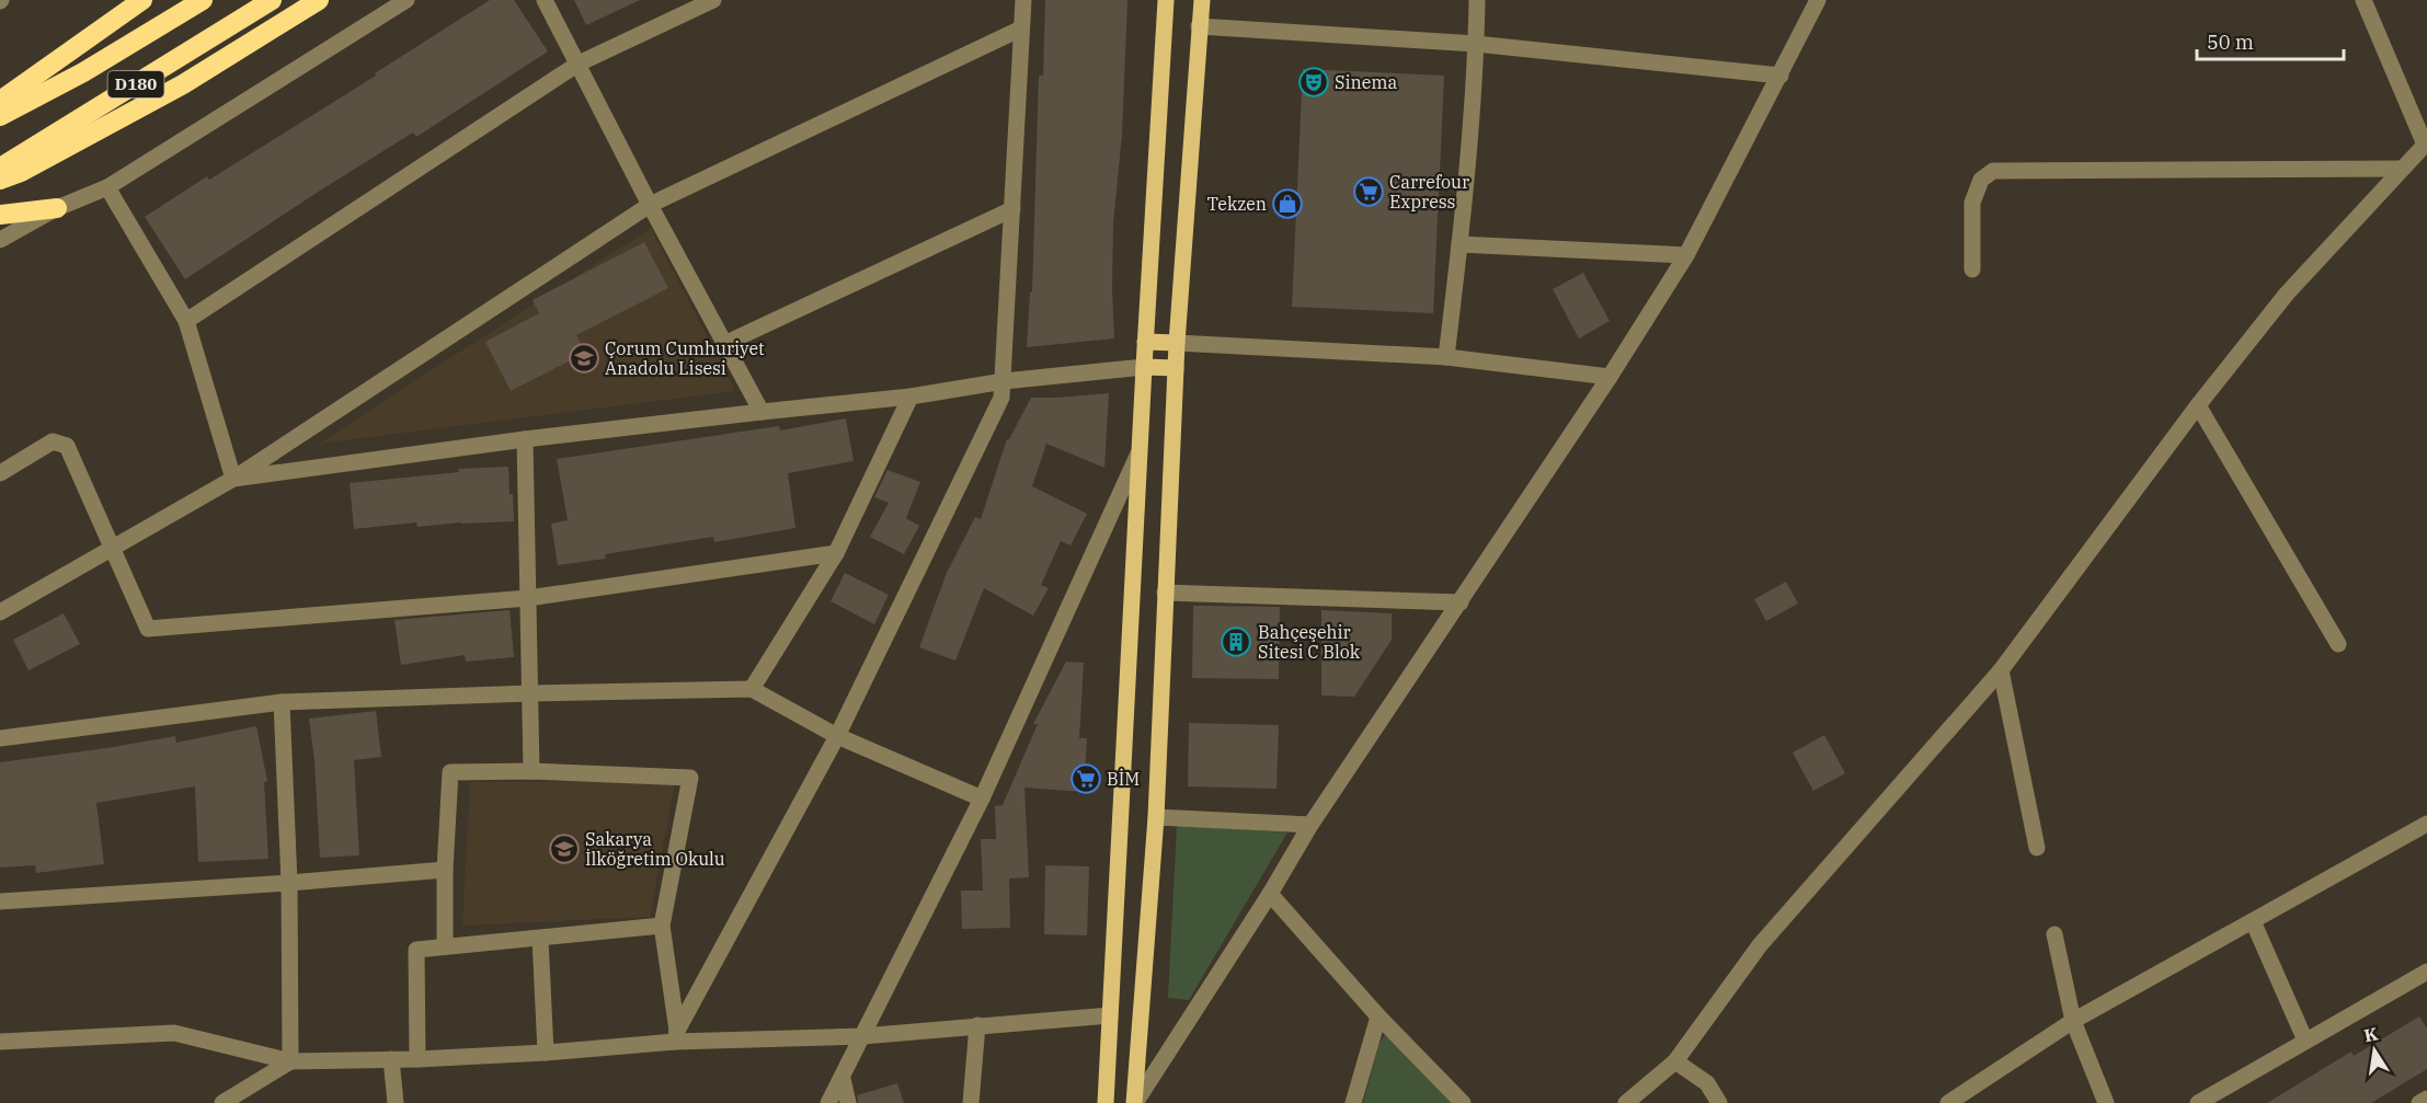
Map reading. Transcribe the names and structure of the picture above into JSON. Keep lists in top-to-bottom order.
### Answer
{
  "streets": {
    "highway": ["D180"]
  },
  "places": {
    "theatre": ["Sinema"],
    "supermarket": ["Carrefour Express", "BİM"],
    "shop": ["Tekzen"],
    "school or university": ["Çorum Cumhuriyet Anadolu Lisesi", "Sakarya İlköğretim Okulu"],
    "building": ["Bahçeşehir Sitesi C Blok"]
  },
  "scale_bar": "50 m",
  "north": "top"
}
